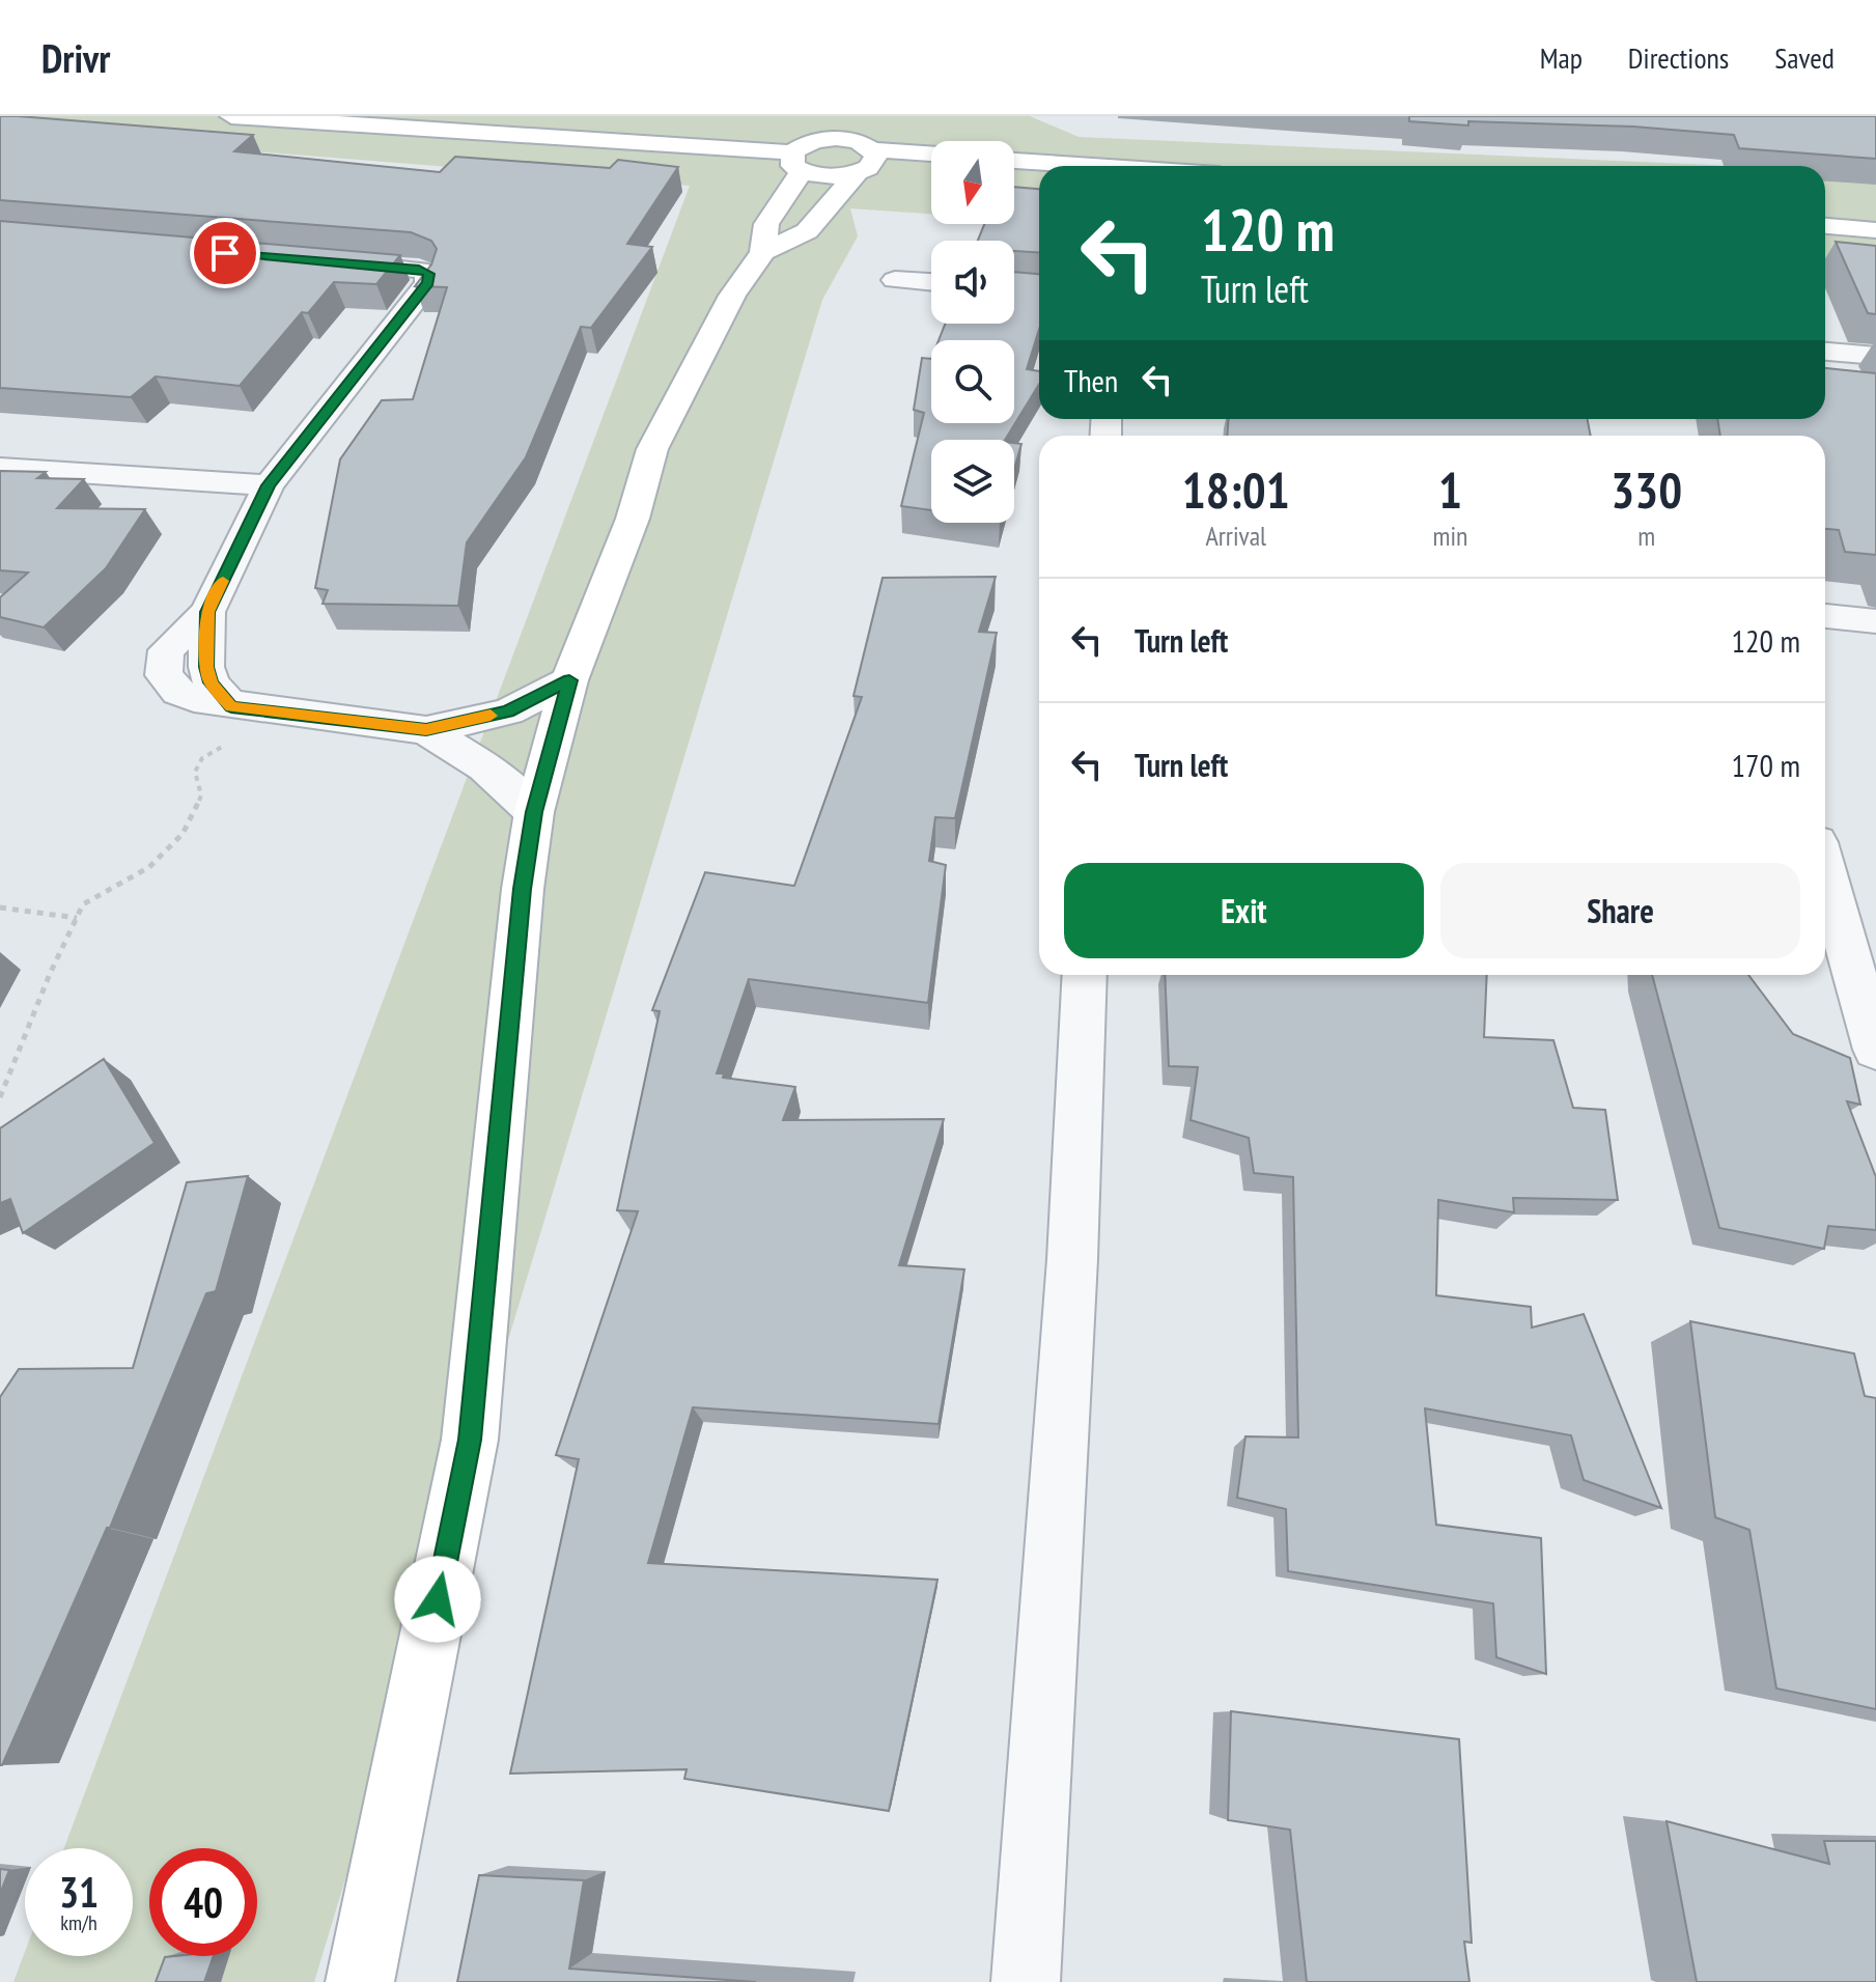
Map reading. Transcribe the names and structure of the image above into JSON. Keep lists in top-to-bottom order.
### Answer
{
  "north": "bottom",
  "page": {
    "header": "Drivr",
    "nav": ["Map", "Directions", "Saved"],
    "turn": ["120 m", "Turn left"],
    "then": "Then",
    "eta": [
      "18:01",
      "Arrival",
      "1",
      "min",
      "330",
      "m"
    ],
    "list": [
      {
        "name": "Turn left",
        "value": "120 m"
      },
      {
        "name": "Turn left",
        "value": "170 m"
      }
    ],
    "buttons": ["Exit", "Share"],
    "speed": "31 km/h",
    "limit": "40"
  }
}
